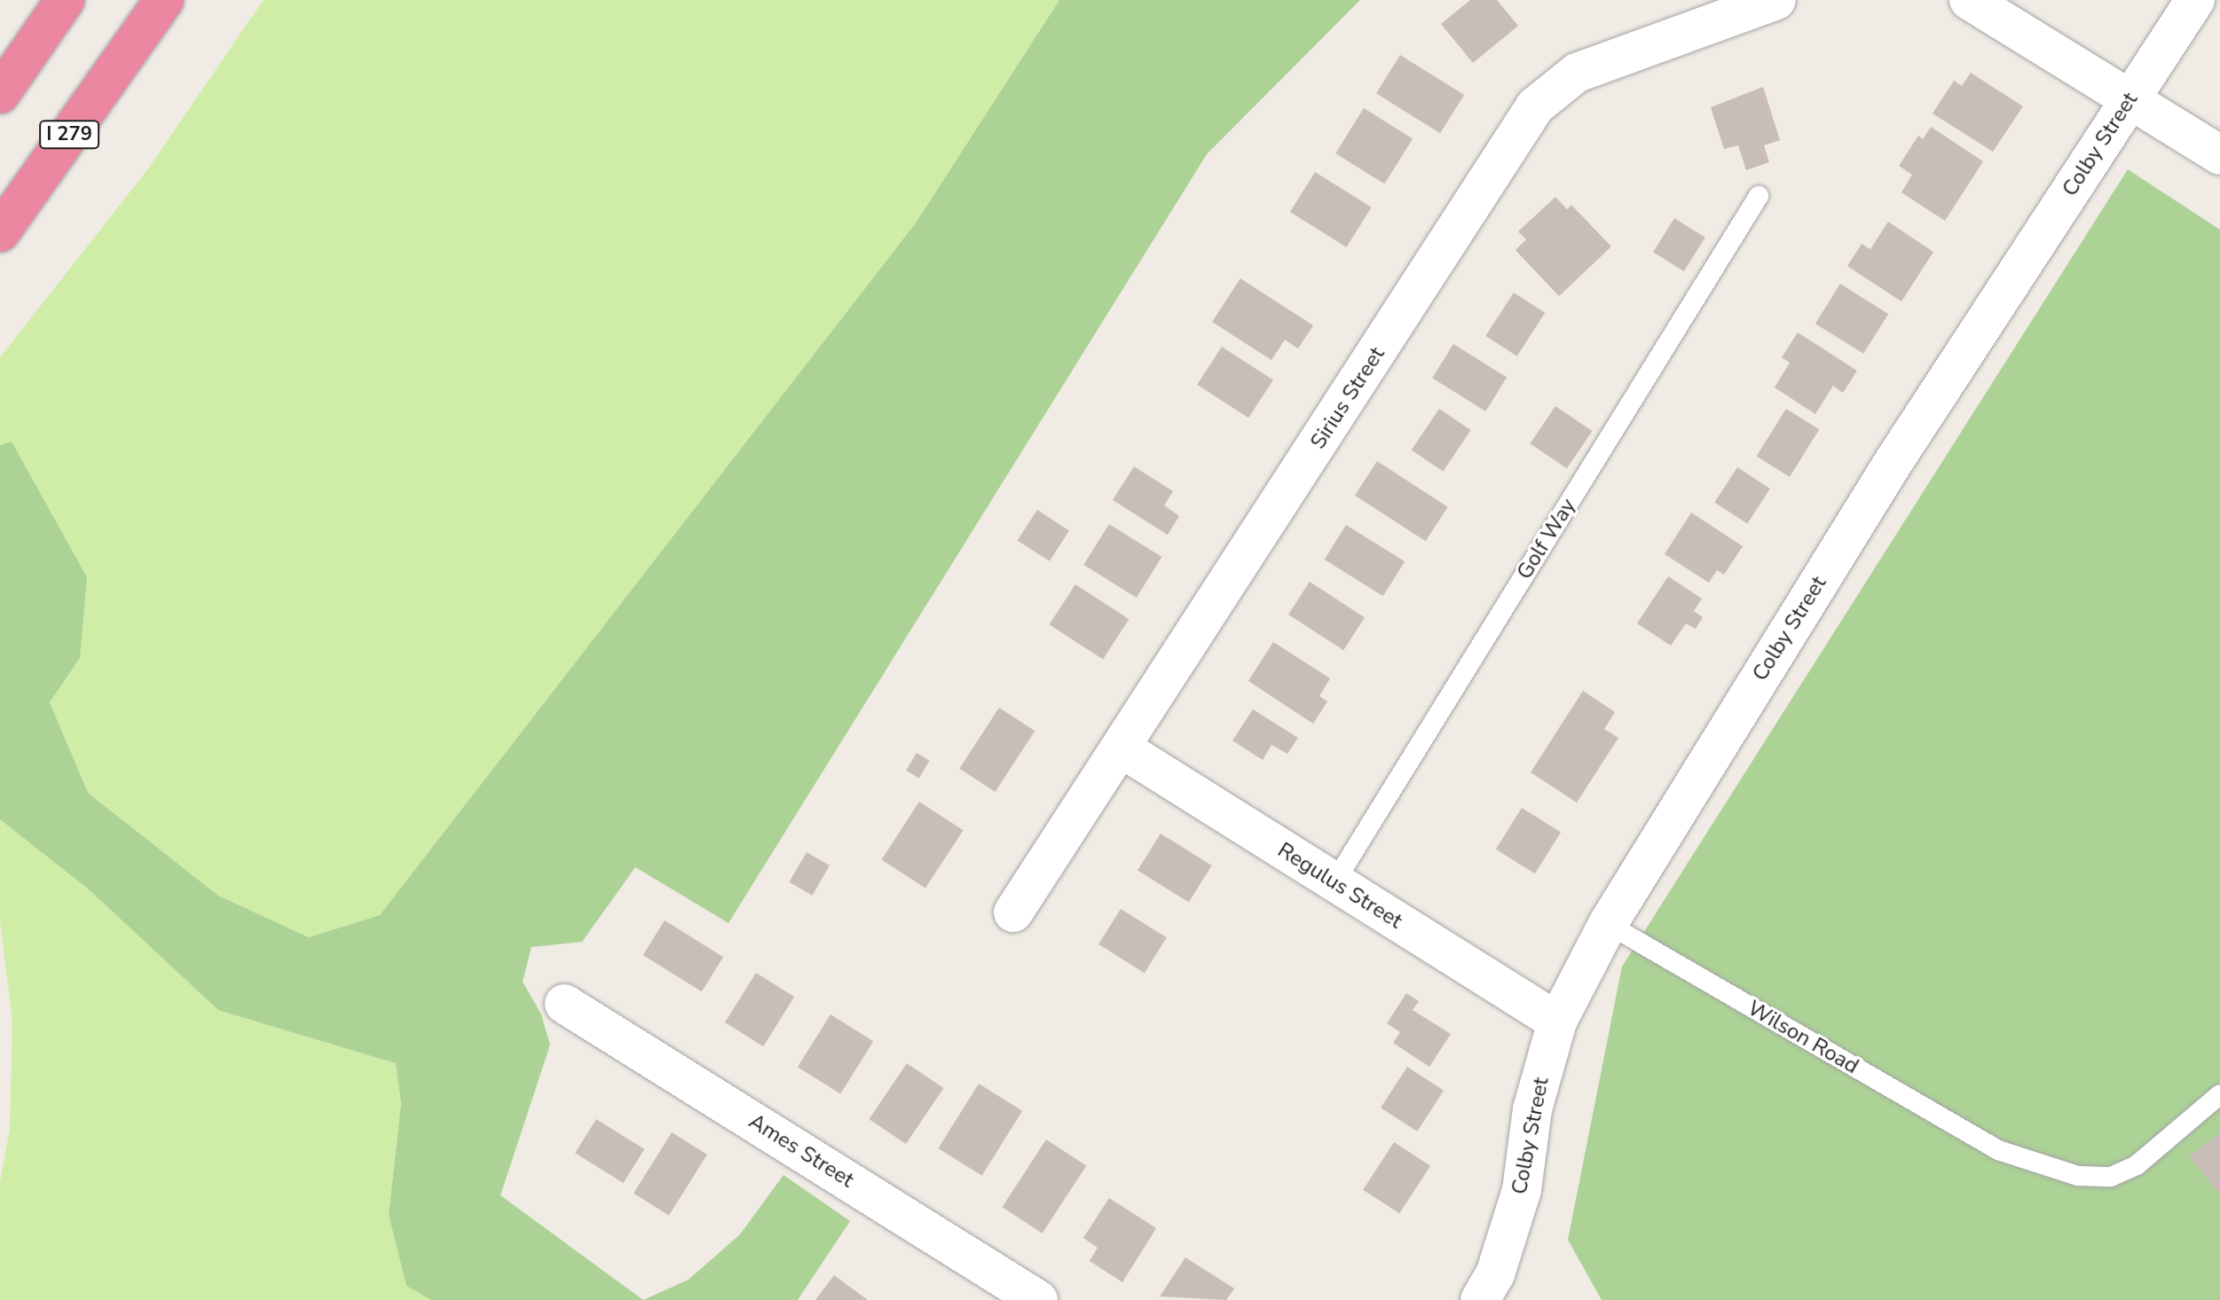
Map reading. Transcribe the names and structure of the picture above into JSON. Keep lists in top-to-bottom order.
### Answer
{
  "streets": {
    "highway": ["I 279"],
    "street": [
      "Colby Street",
      "Sirius Street",
      "Regulus Street",
      "Ames Street"
    ],
    "lane": ["Golf Way", "Wilson Road"]
  },
  "crossings": [
    ["Colby Street", "Regulus Street"],
    ["Colby Street", "Wilson Road"],
    ["Sirius Street", "Regulus Street"],
    ["Golf Way", "Regulus Street"]
  ]
}
